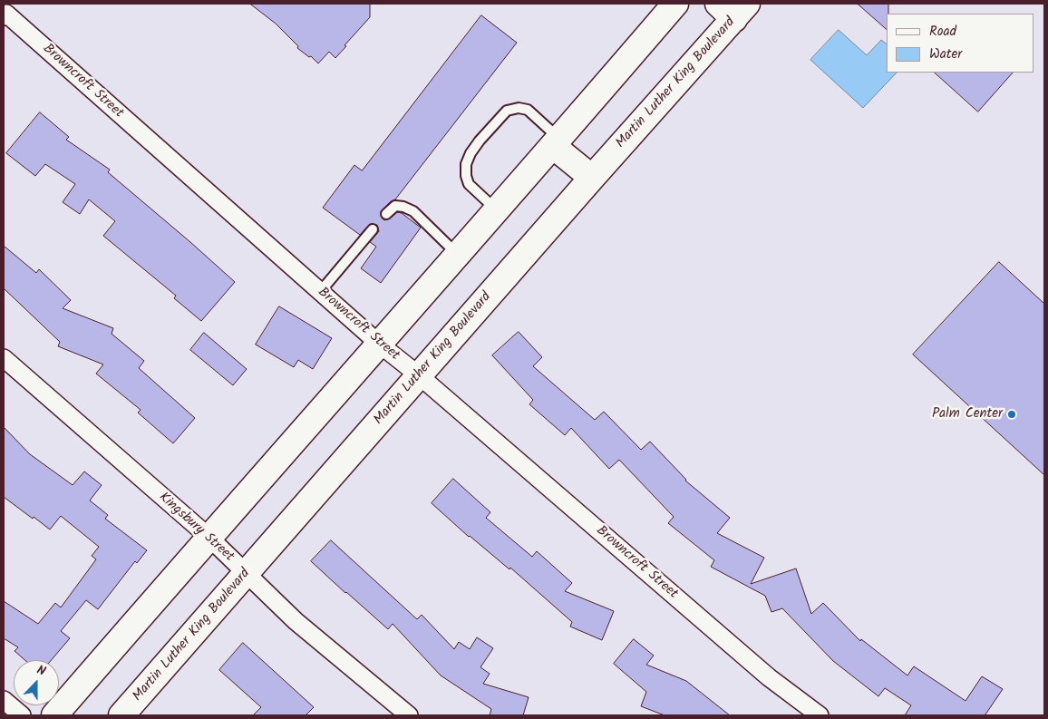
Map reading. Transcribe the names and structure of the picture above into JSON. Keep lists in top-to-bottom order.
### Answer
{
  "streets": {
    "main road": ["Martin Luther King Boulevard"],
    "street": ["Browncroft Street", "Kingsbury Street"]
  },
  "crossings": [
    ["Browncroft Street", "Martin Luther King Boulevard"],
    ["Martin Luther King Boulevard", "Kingsbury Street"]
  ],
  "places": ["Palm Center"],
  "legend": ["Road", "Water"],
  "north": "top"
}
